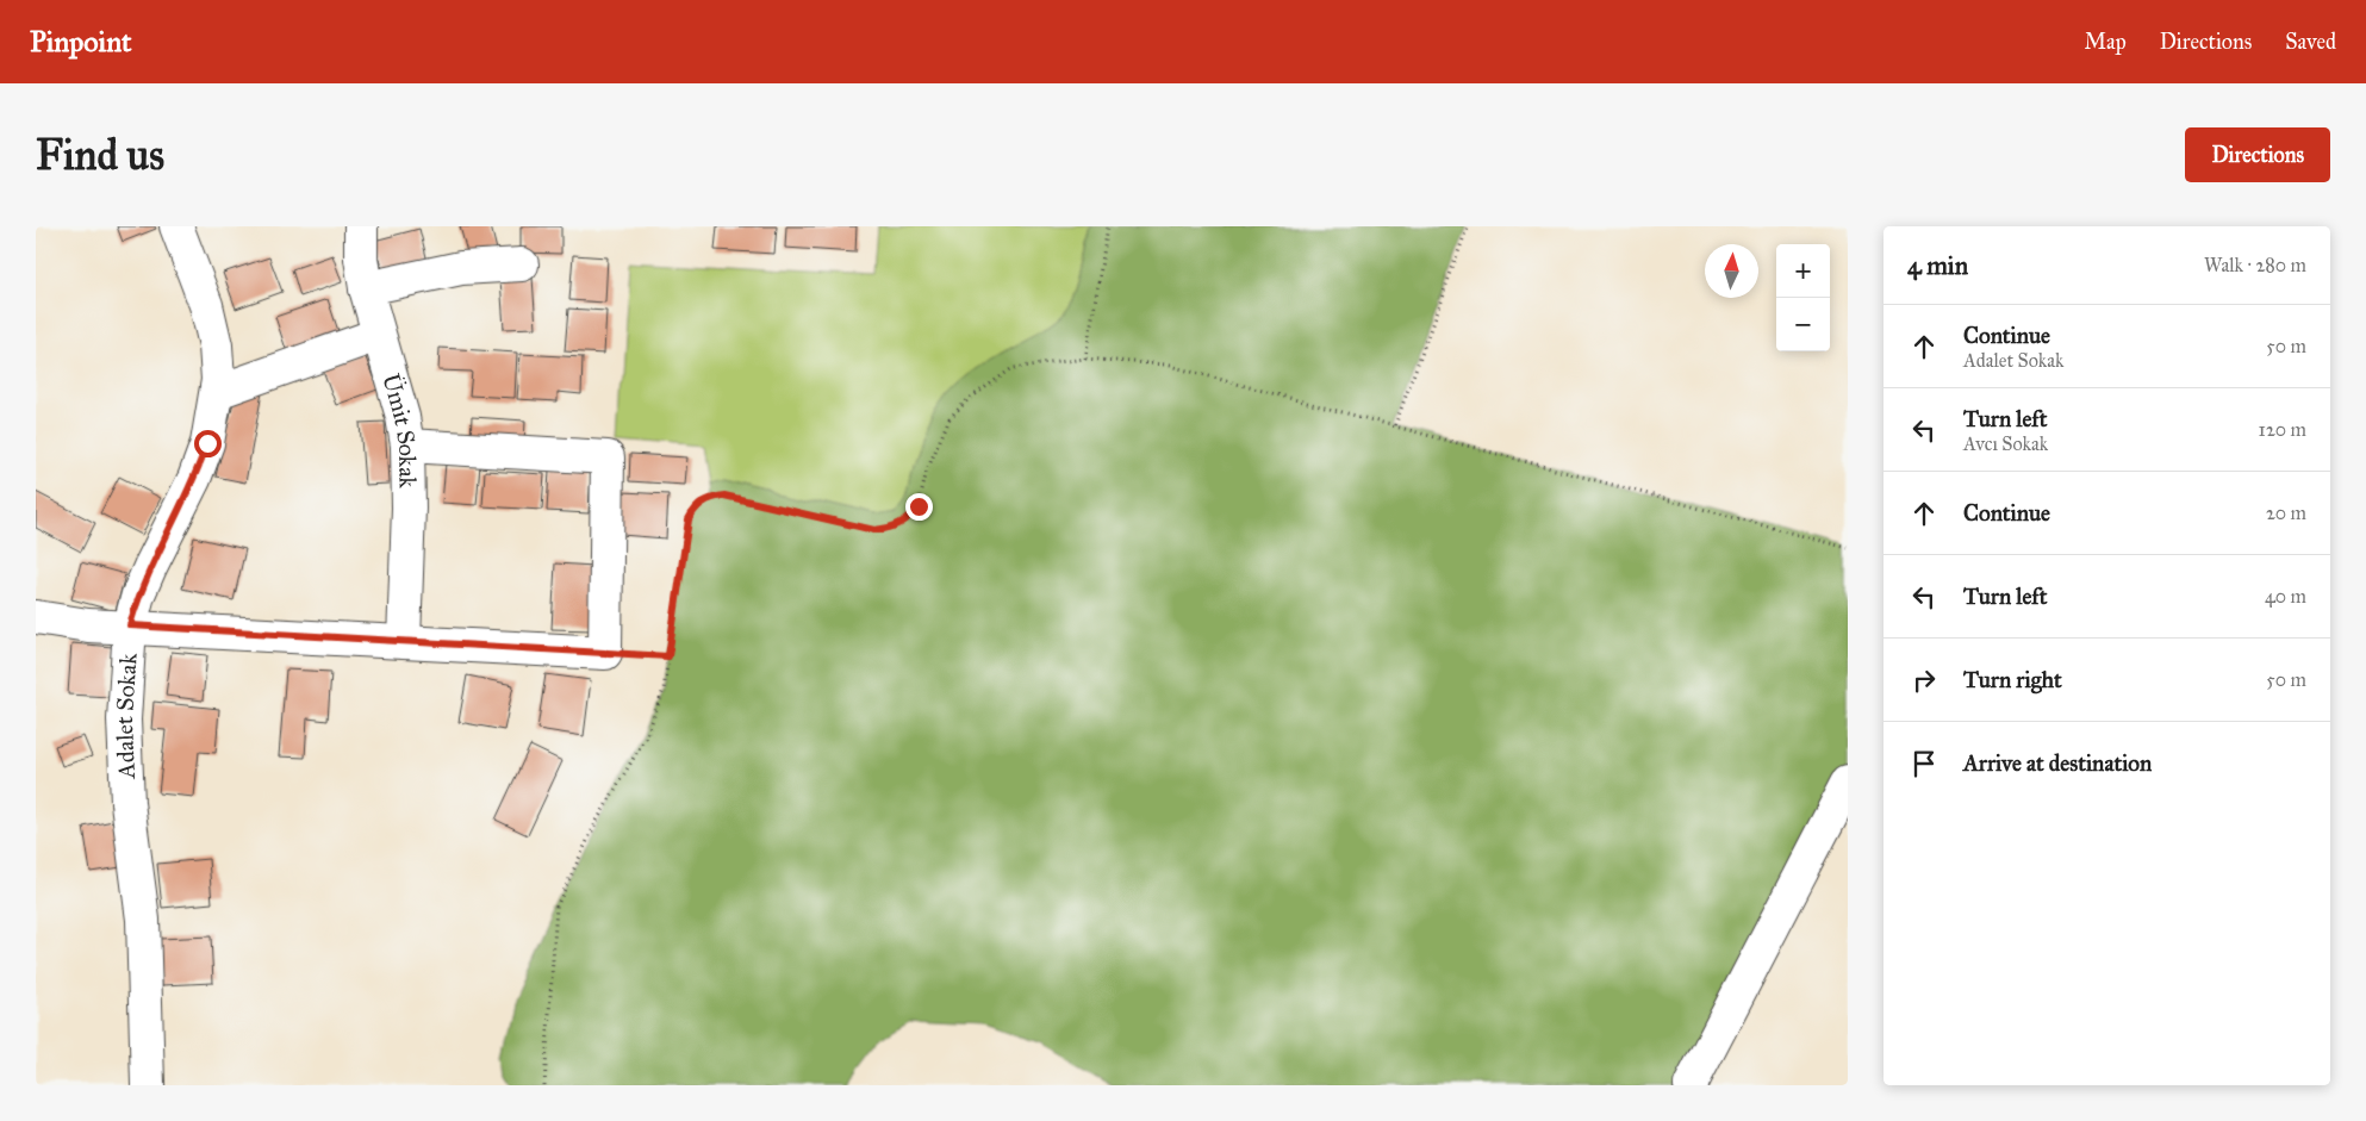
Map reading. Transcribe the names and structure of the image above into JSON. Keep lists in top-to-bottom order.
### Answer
{
  "streets": {
    "street": ["Ümit Sokak", "Adalet Sokak"]
  },
  "north": "top",
  "page": {
    "header": "Pinpoint",
    "nav": ["Map", "Directions", "Saved"],
    "buttons": "Directions",
    "title": "Find us",
    "heading": ["4 min", "Walk · 280 m"],
    "map_buttons": ["+", "−"],
    "list": [
      ["Continue", "Adalet Sokak", "50 m"],
      ["Turn left", "Avcı Sokak", "120 m"],
      ["Continue", "20 m"],
      ["Turn left", "40 m"],
      ["Turn right", "50 m"],
      "Arrive at destination"
    ]
  }
}
